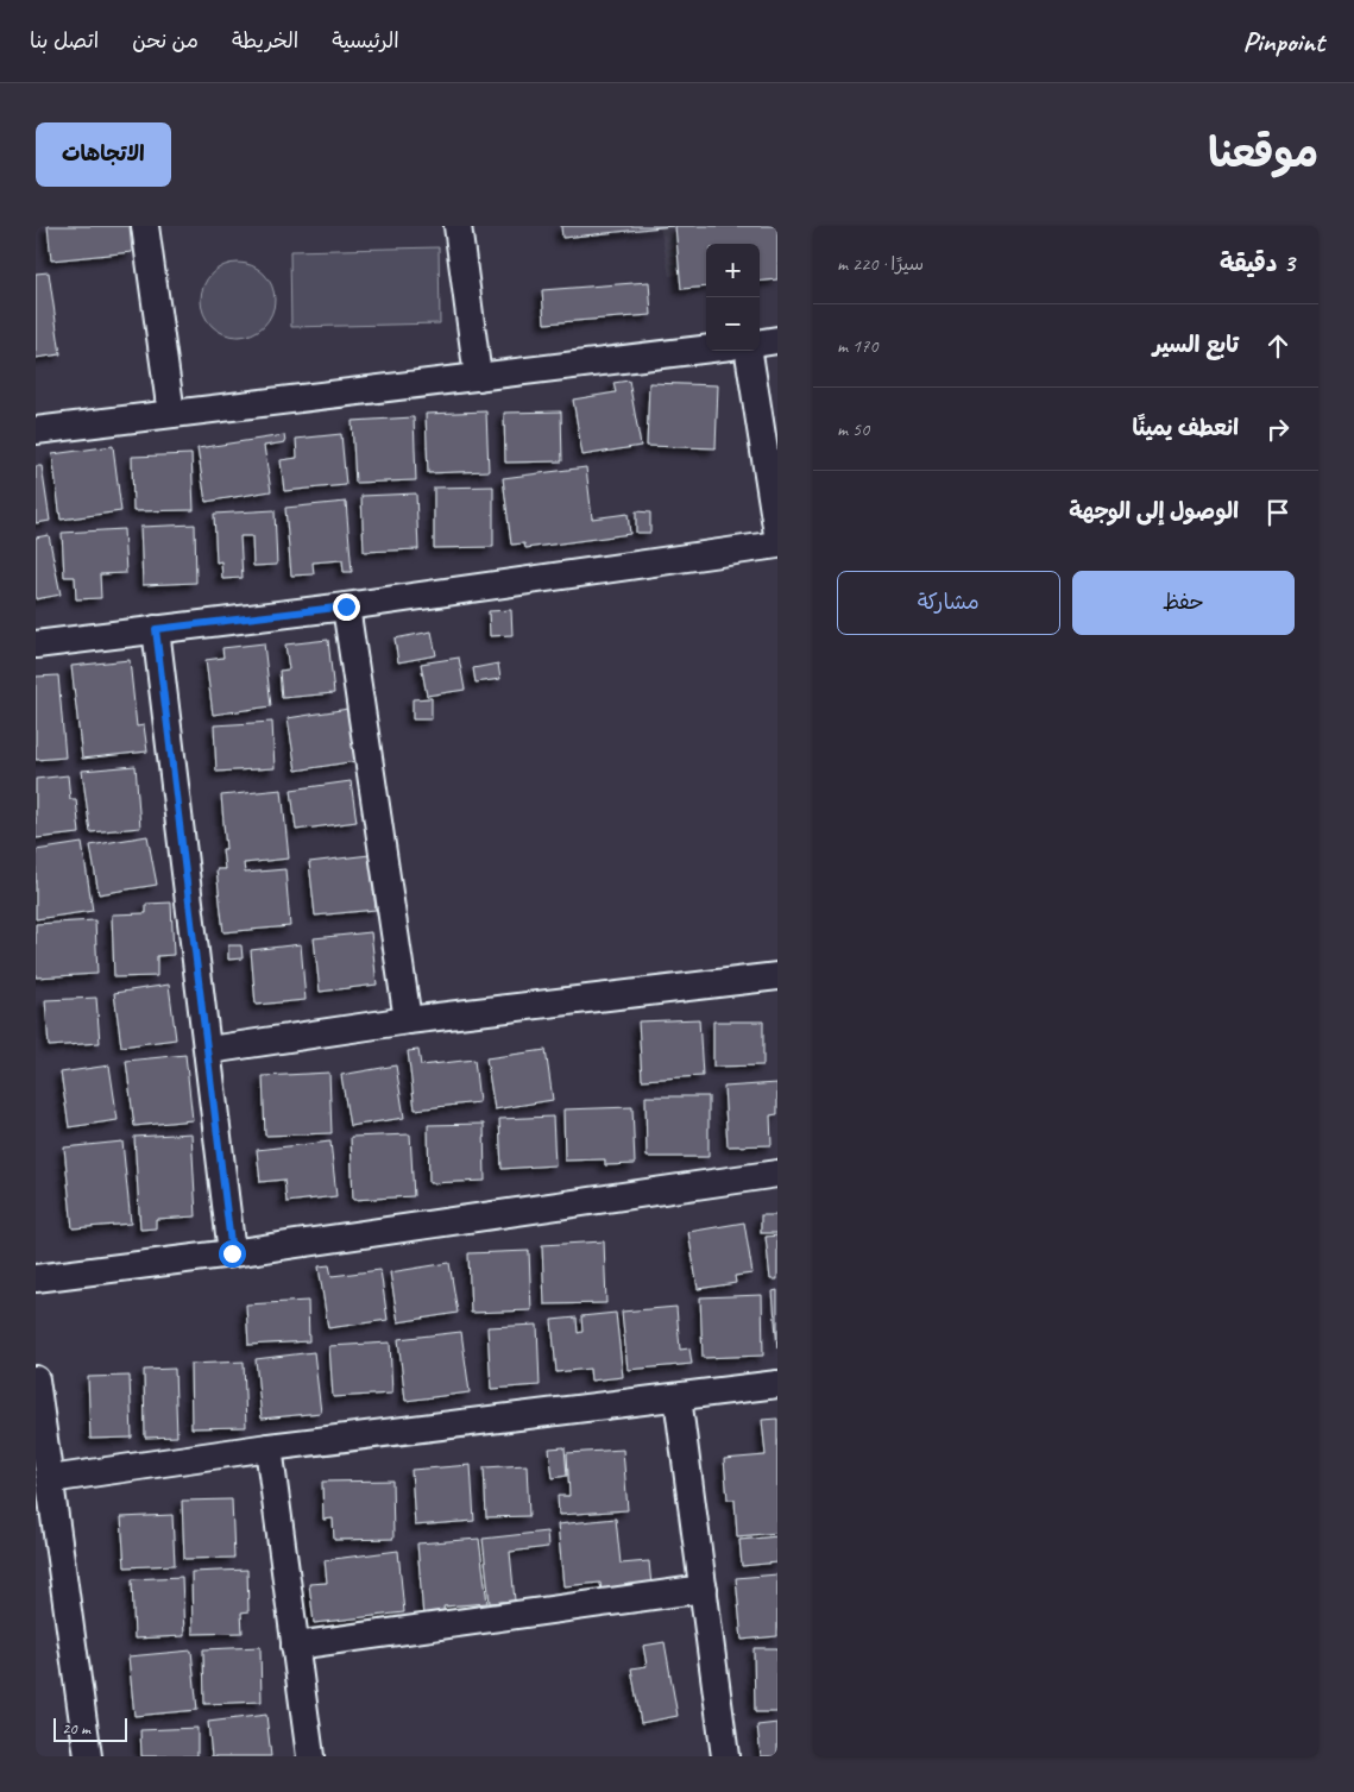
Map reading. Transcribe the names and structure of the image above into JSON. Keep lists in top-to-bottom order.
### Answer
{
  "scale_bar": "20 m",
  "page": {
    "header": "Pinpoint",
    "nav": [
      "الرئيسية",
      "الخريطة",
      "من نحن",
      "اتصل بنا"
    ],
    "title": "موقعنا",
    "buttons": [
      "الاتجاهات",
      ["حفظ", "مشاركة"]
    ],
    "heading": ["3 دقيقة", "سيرًا · 220 m"],
    "map_buttons": ["+", "−"],
    "list": [
      ["تابع السير", "170 m"],
      ["انعطف يمينًا", "50 m"],
      "الوصول إلى الوجهة"
    ],
    "scale": "20 m"
  }
}
